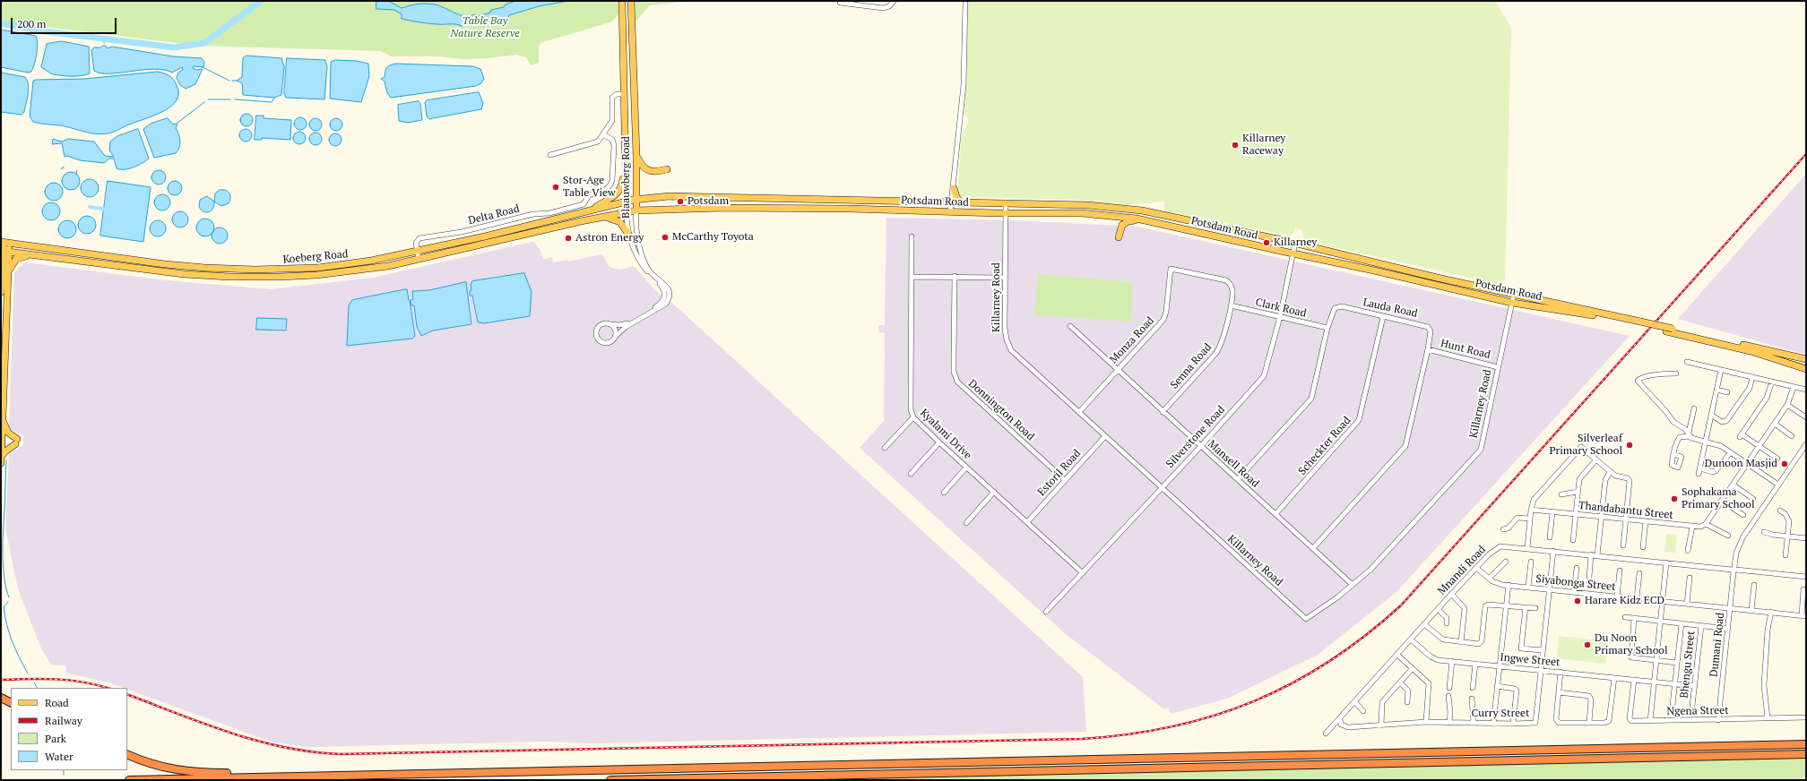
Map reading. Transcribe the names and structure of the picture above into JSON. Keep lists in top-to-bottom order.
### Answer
{
  "streets": {
    "main road": ["Blaauwberg Road", "Potsdam Road", "Koeberg Road"],
    "street": [
      "Delta Road",
      "Killarney Road",
      "Clark Road",
      "Lauda Road",
      "Monza Road",
      "Hunt Road",
      "Senna Road",
      "Donnington Road",
      "Kyalami Drive",
      "Silverstone Road",
      "Scheckter Road",
      "Mansell Road",
      "Estoril Road",
      "Thandabantu Street",
      "Mnandi Road",
      "Siyabonga Street",
      "Dumani Road",
      "Ingwe Street",
      "Bhengu Street",
      "Ngena Street",
      "Curry Street"
    ]
  },
  "crossings": [
    ["Blaauwberg Road", "Potsdam Road"],
    ["Blaauwberg Road", "Koeberg Road"],
    ["Potsdam Road", "Koeberg Road"],
    ["Potsdam Road", "Killarney Road"],
    ["Potsdam Road", "Silverstone Road"],
    ["Delta Road", "Koeberg Road"],
    ["Killarney Road", "Monza Road"],
    ["Killarney Road", "Hunt Road"],
    ["Killarney Road", "Silverstone Road"],
    ["Killarney Road", "Mansell Road"],
    ["Killarney Road", "Estoril Road"],
    ["Clark Road", "Lauda Road"],
    ["Clark Road", "Senna Road"],
    ["Clark Road", "Silverstone Road"],
    ["Lauda Road", "Hunt Road"],
    ["Lauda Road", "Scheckter Road"],
    ["Lauda Road", "Mansell Road"],
    ["Monza Road", "Senna Road"],
    ["Monza Road", "Mansell Road"],
    ["Senna Road", "Mansell Road"],
    ["Donnington Road", "Estoril Road"],
    ["Kyalami Drive", "Silverstone Road"],
    ["Kyalami Drive", "Estoril Road"],
    ["Silverstone Road", "Mansell Road"],
    ["Scheckter Road", "Mansell Road"],
    ["Mnandi Road", "Siyabonga Street"],
    ["Mnandi Road", "Dumani Road"],
    ["Mnandi Road", "Ingwe Street"],
    ["Mnandi Road", "Curry Street"],
    ["Siyabonga Street", "Dumani Road"],
    ["Siyabonga Street", "Curry Street"],
    ["Dumani Road", "Ngena Street"],
    ["Ingwe Street", "Bhengu Street"],
    ["Ingwe Street", "Ngena Street"],
    ["Ingwe Street", "Curry Street"]
  ],
  "parks": ["Table Bay Nature Reserve"],
  "places": [
    "Killarney Raceway",
    "Stor-Age Table View",
    "Potsdam",
    "McCarthy Toyota",
    "Astron Energy",
    "Killarney",
    "Silverleaf Primary School",
    "Dunoon Masjid",
    "Sophakama Primary School",
    "Harare Kidz ECD",
    "Du Noon Primary School"
  ],
  "legend": [
    "Road",
    "Railway",
    "Park",
    "Water"
  ],
  "scale_bar": "200 m"
}
